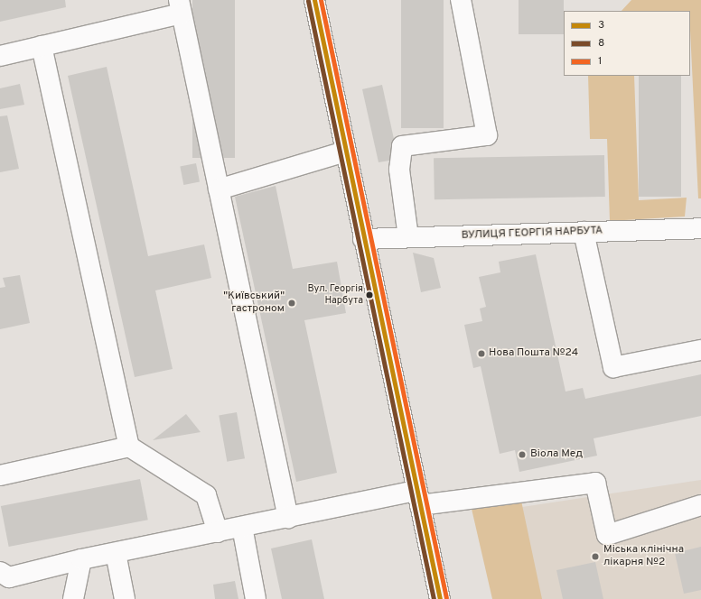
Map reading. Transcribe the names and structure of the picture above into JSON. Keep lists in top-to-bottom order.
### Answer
{
  "streets": {
    "main road": ["ВУЛИЦЯ ГЕОРГІЯ НАРБУТА"]
  },
  "places": [
    "Вул. Георгія Нарбута",
    "\"Київський\" гастроном",
    "Нова Пошта №24",
    "Віола Мед",
    "Міська клінічна лікарня №2"
  ],
  "lines": ["transit line 3", "transit line 1", "transit line 8"],
  "legend": ["3", "8", "1"]
}
